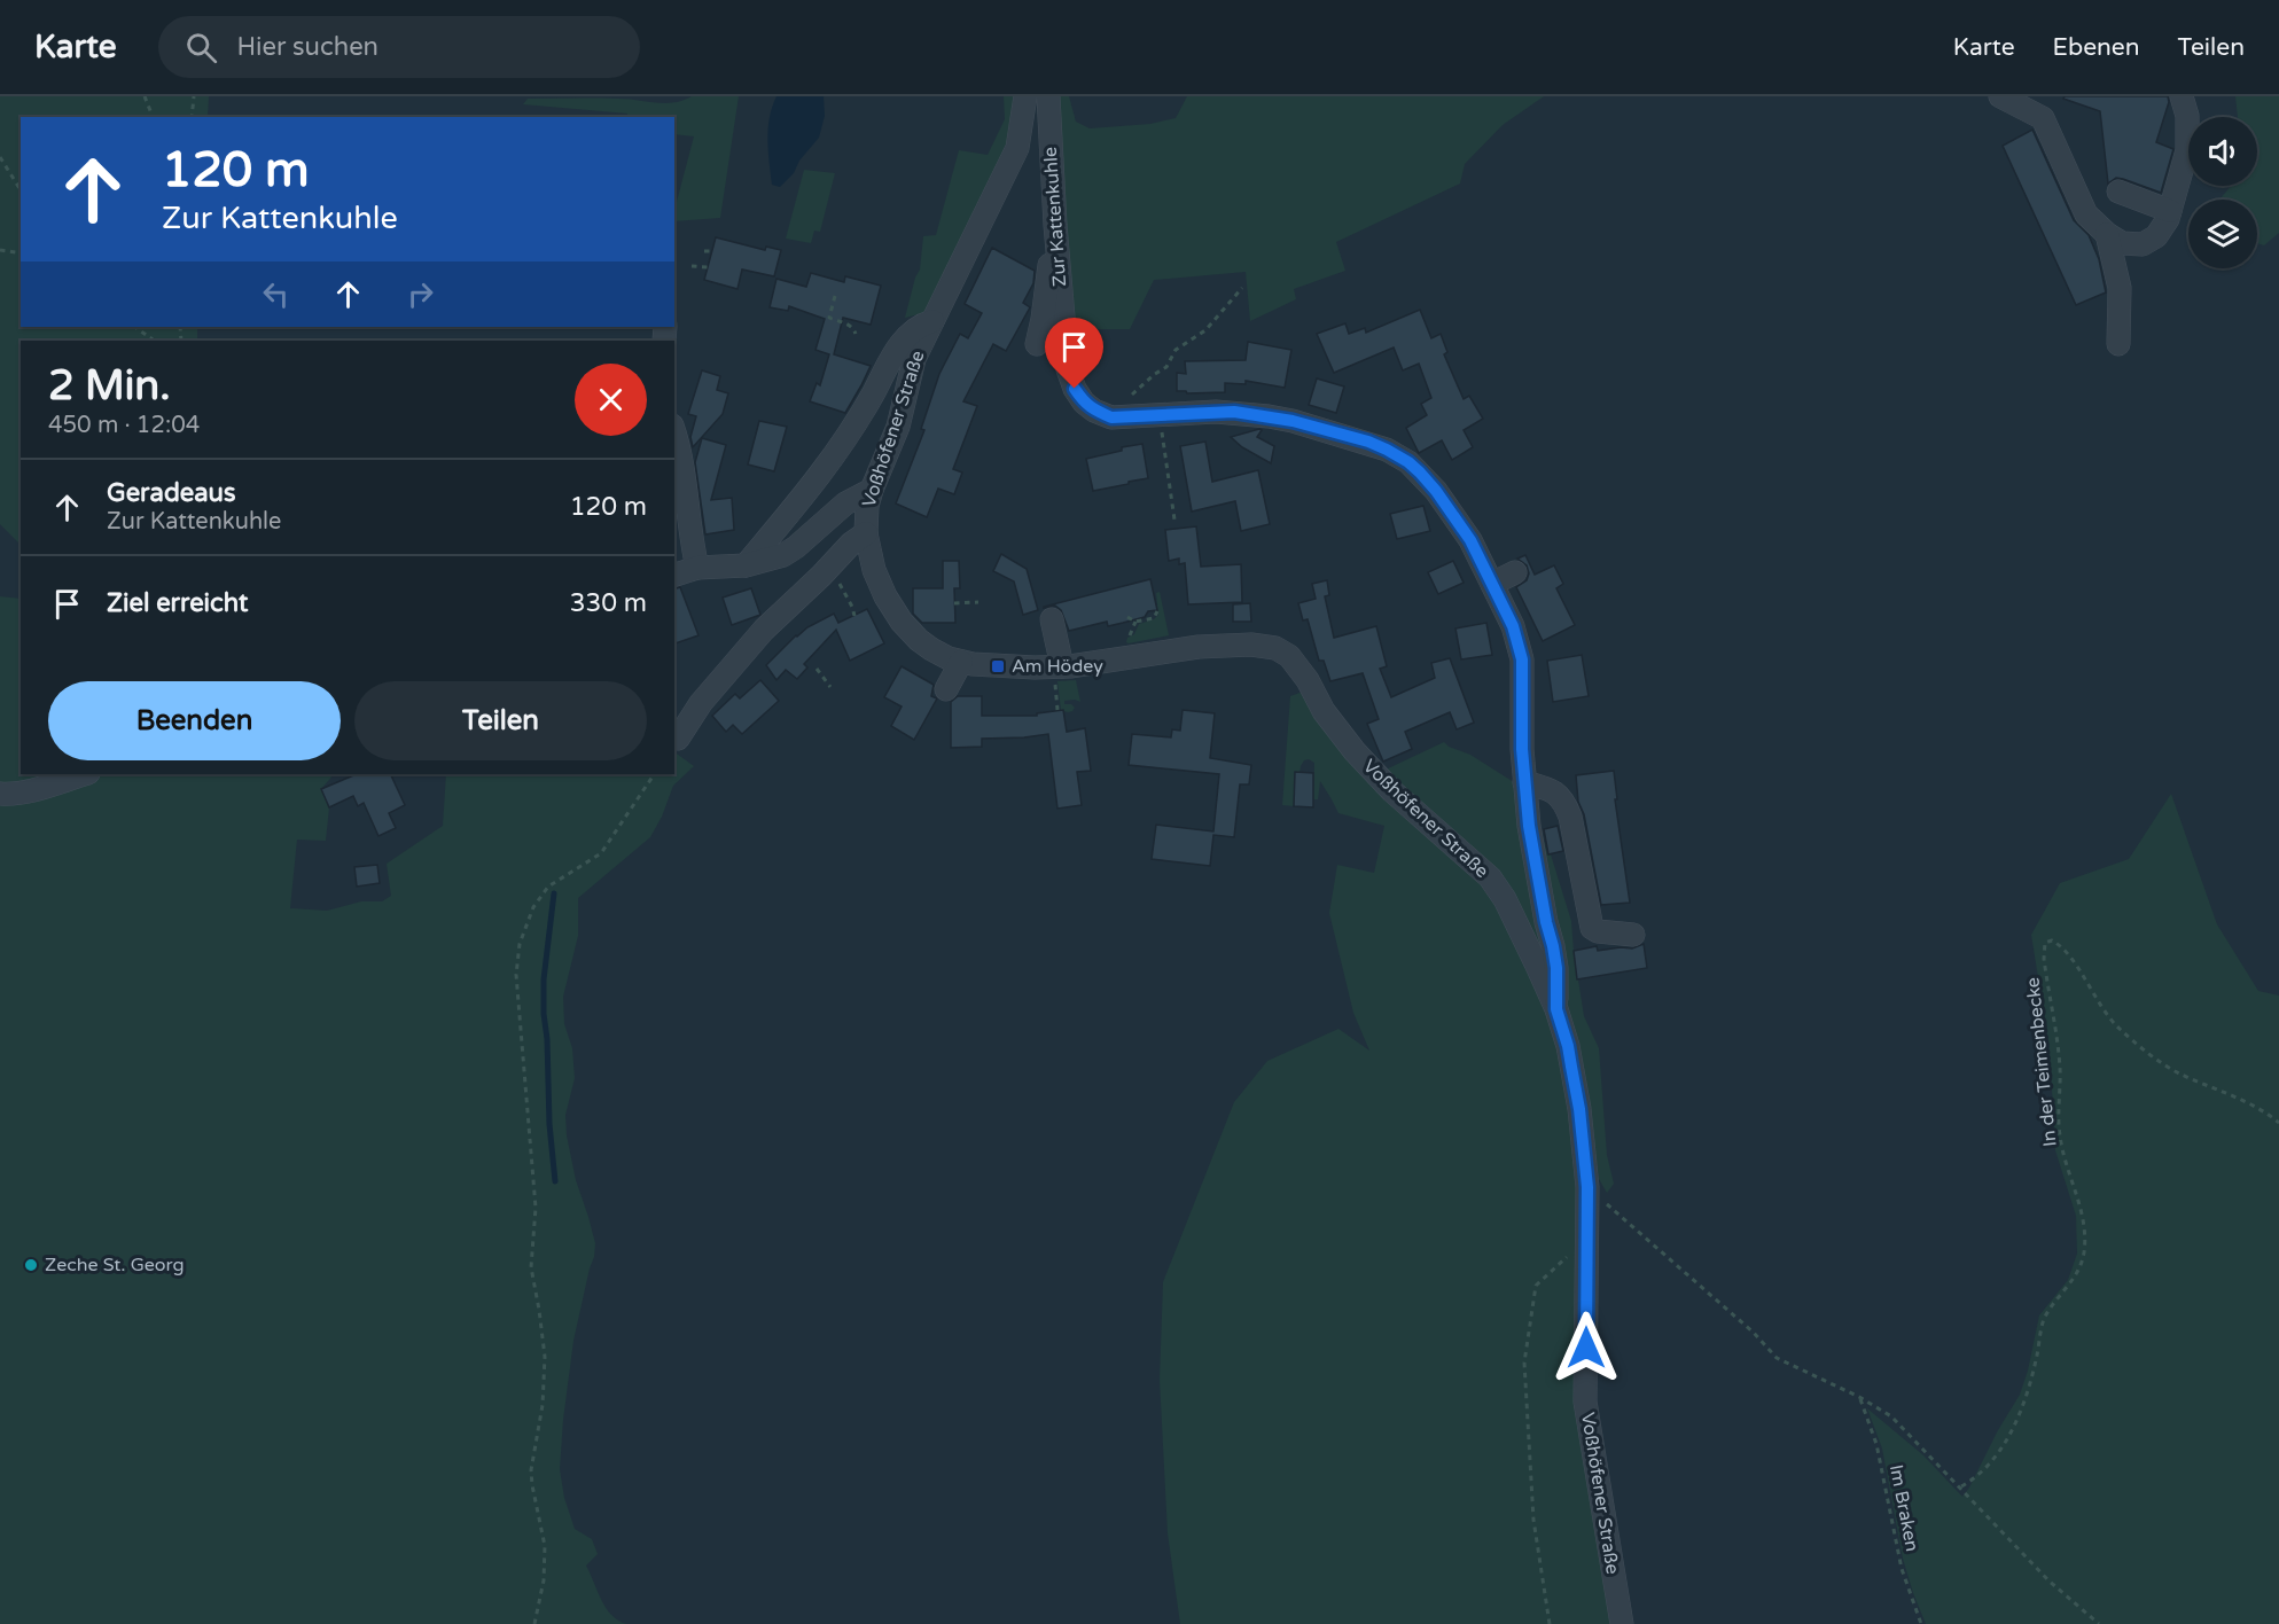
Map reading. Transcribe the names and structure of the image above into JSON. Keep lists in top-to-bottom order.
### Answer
{
  "streets": {
    "street": ["Zur Kattenkuhle", "Voßhöfener Straße"],
    "path": ["In der Teimenbecke", "Im Braken"]
  },
  "crossings": [
    ["Zur Kattenkuhle", "Voßhöfener Straße"]
  ],
  "places": {
    "transit": ["Am Hödey"],
    "other": ["Zeche St. Georg"]
  },
  "page": {
    "header": "Karte",
    "search": "Hier suchen",
    "nav": ["Karte", "Ebenen", "Teilen"],
    "turn": ["120 m", "Zur Kattenkuhle"],
    "heading": ["2 Min.", "450 m · 12:04"],
    "list": [
      {
        "name": "Geradeaus",
        "note": "Zur Kattenkuhle",
        "value": "120 m"
      },
      {
        "name": "Ziel erreicht",
        "value": "330 m"
      }
    ],
    "buttons": ["Beenden", "Teilen"]
  }
}
